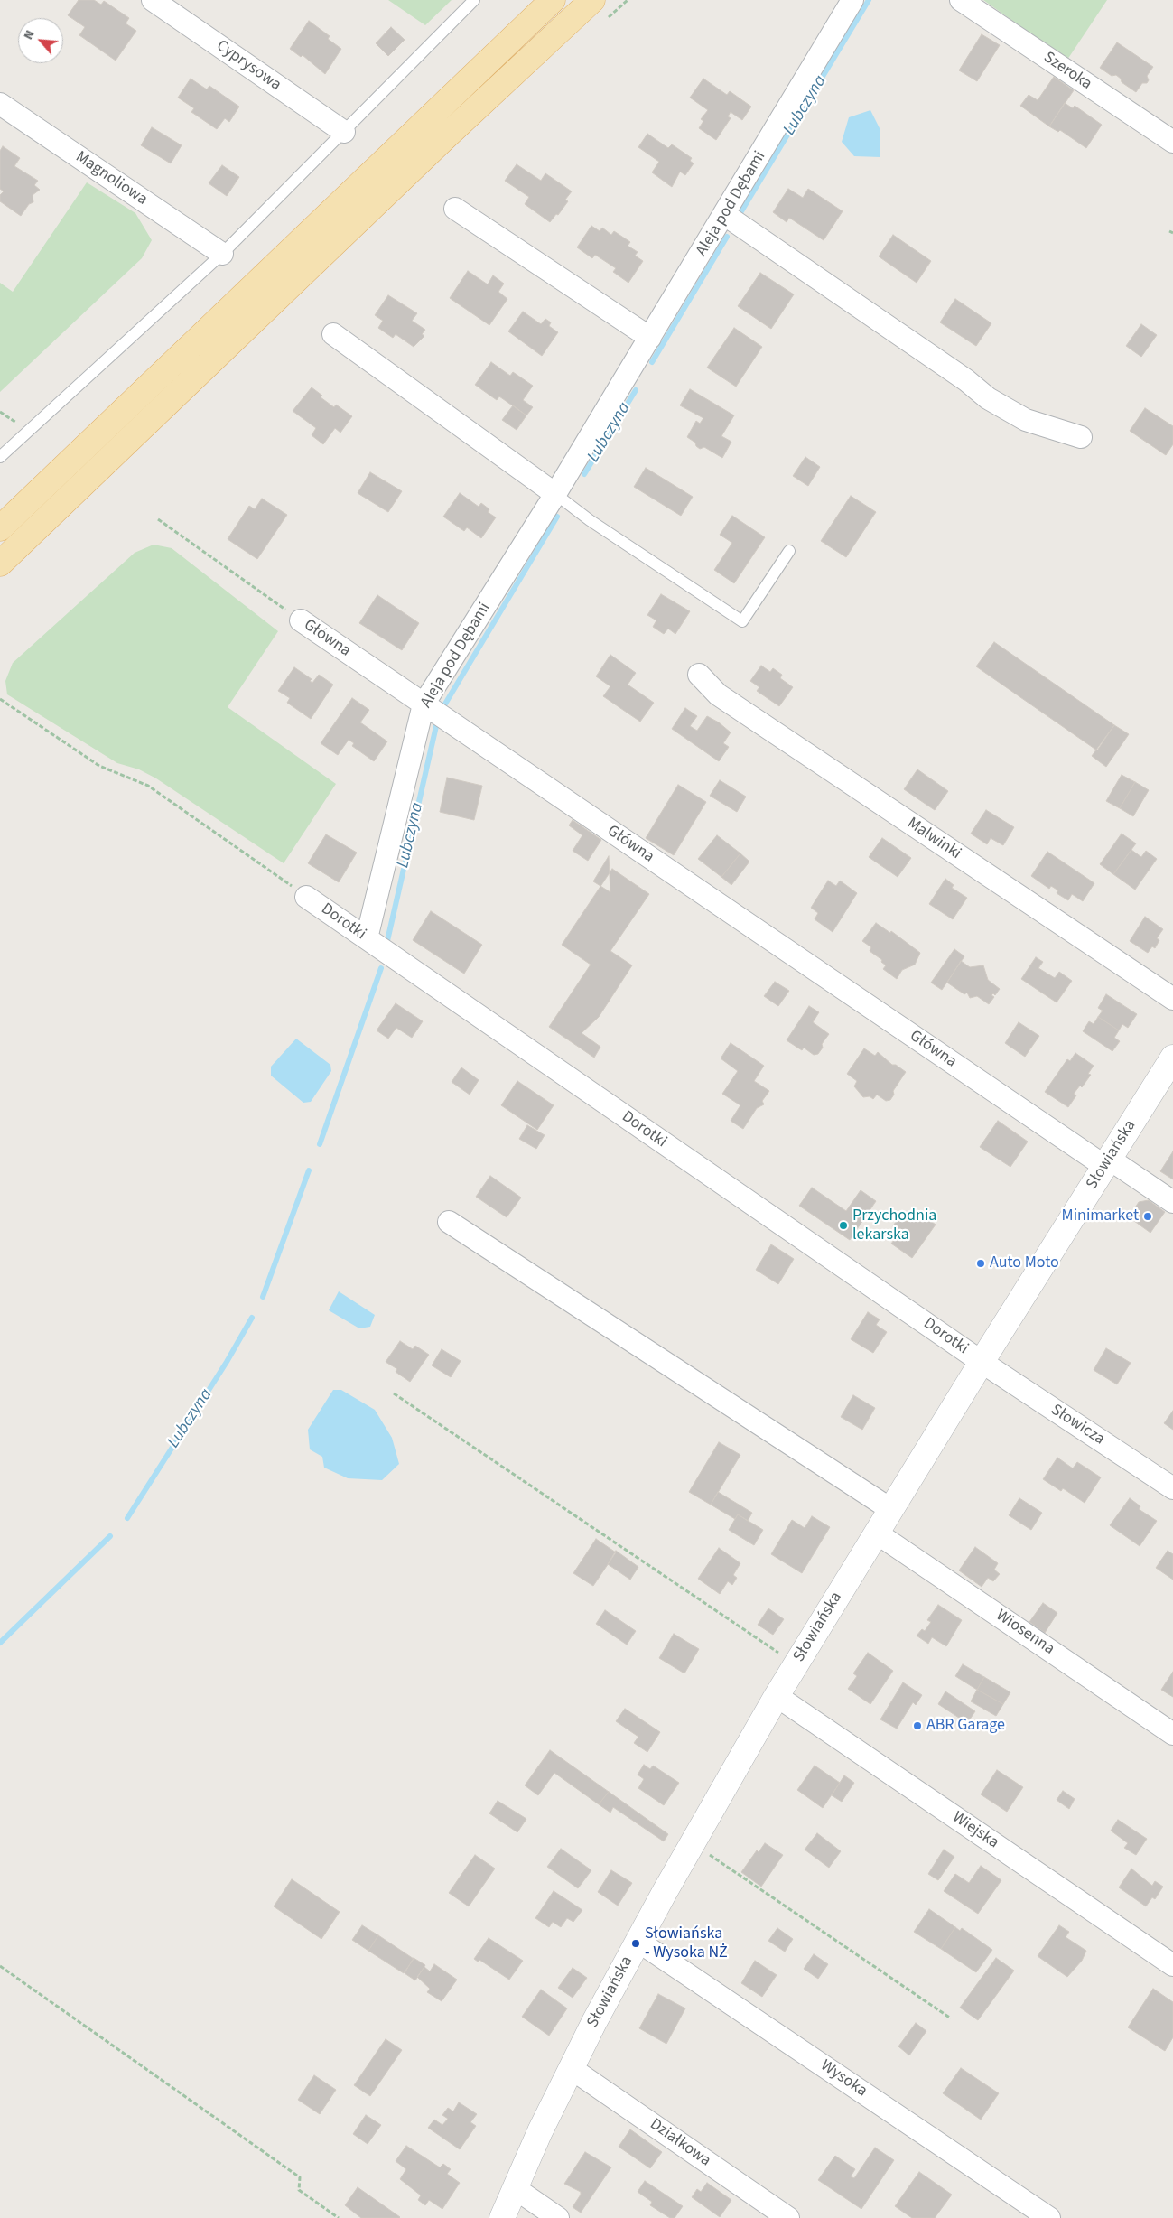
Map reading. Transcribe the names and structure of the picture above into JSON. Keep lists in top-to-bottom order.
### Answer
{
  "streets": {
    "street": [
      "Cyprysowa",
      "Szeroka",
      "Magnoliowa",
      "Aleja pod Dębami",
      "Główna",
      "Malwinki",
      "Dorotki",
      "Słowiańska",
      "Słowicza",
      "Wiosenna",
      "Wiejska",
      "Wysoka",
      "Działkowa"
    ]
  },
  "crossings": [
    ["Aleja pod Dębami", "Główna"],
    ["Aleja pod Dębami", "Dorotki"],
    ["Główna", "Słowiańska"],
    ["Dorotki", "Słowiańska"],
    ["Dorotki", "Słowicza"],
    ["Słowiańska", "Słowicza"],
    ["Słowiańska", "Wiosenna"],
    ["Słowiańska", "Wiejska"],
    ["Słowiańska", "Wysoka"],
    ["Słowiańska", "Działkowa"]
  ],
  "water": ["Lubczyna"],
  "places": [
    "Minimarket",
    "Przychodnia lekarska",
    "Auto Moto",
    "ABR Garage",
    "Słowiańska - Wysoka NŻ"
  ],
  "north": "top left"
}
